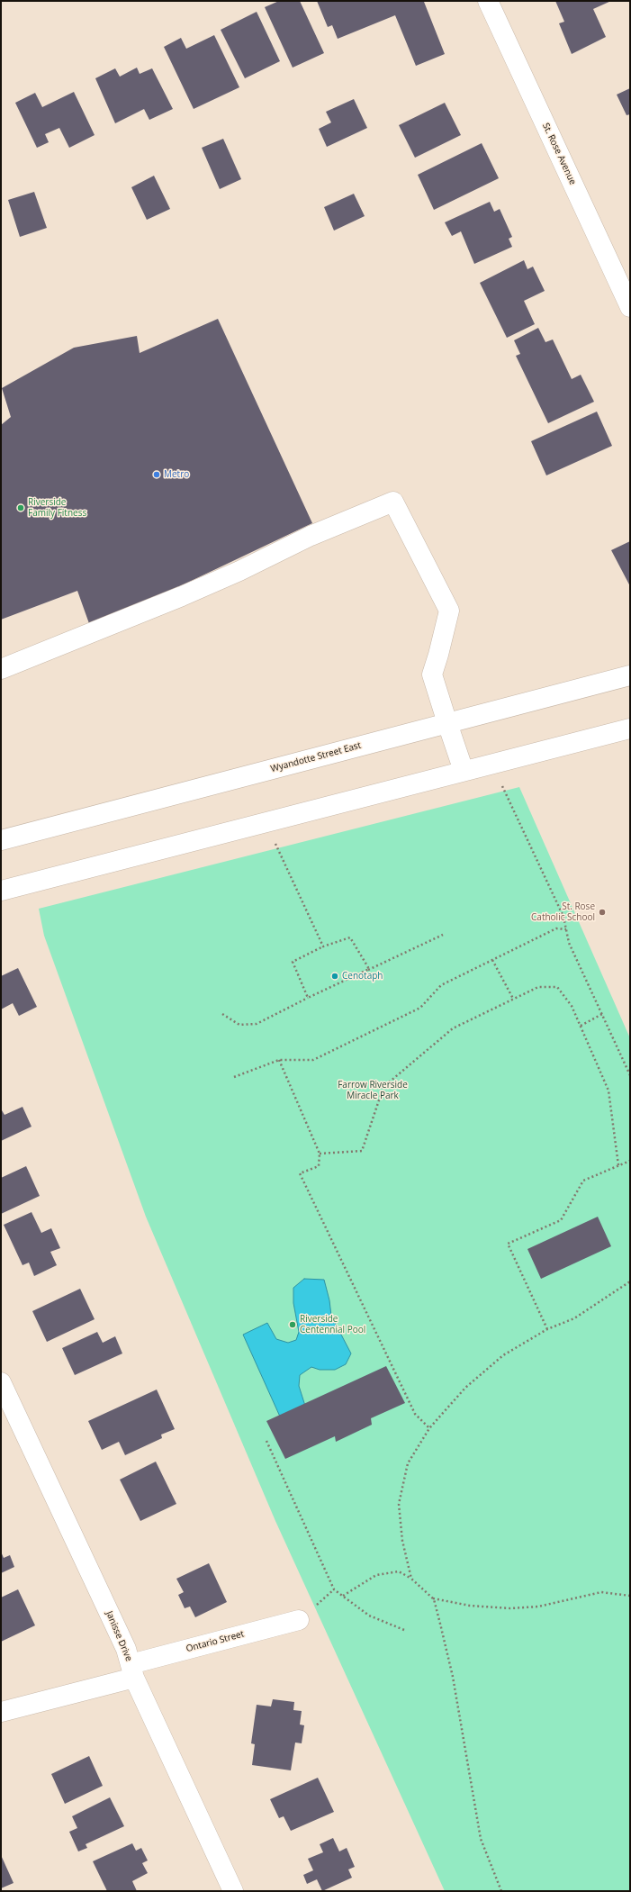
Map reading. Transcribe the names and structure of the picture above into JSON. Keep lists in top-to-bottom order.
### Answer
{
  "streets": {
    "main road": [
      "St. Rose Avenue",
      "Wyandotte Street East",
      "Janisse Drive",
      "Ontario Street"
    ]
  },
  "crossings": [
    ["Janisse Drive", "Ontario Street"]
  ],
  "parks": ["Farrow Riverside Miracle Park"],
  "places": [
    "Metro",
    "Riverside Family Fitness",
    "St. Rose Catholic School",
    "Cenotaph",
    "Riverside Centennial Pool"
  ]
}
